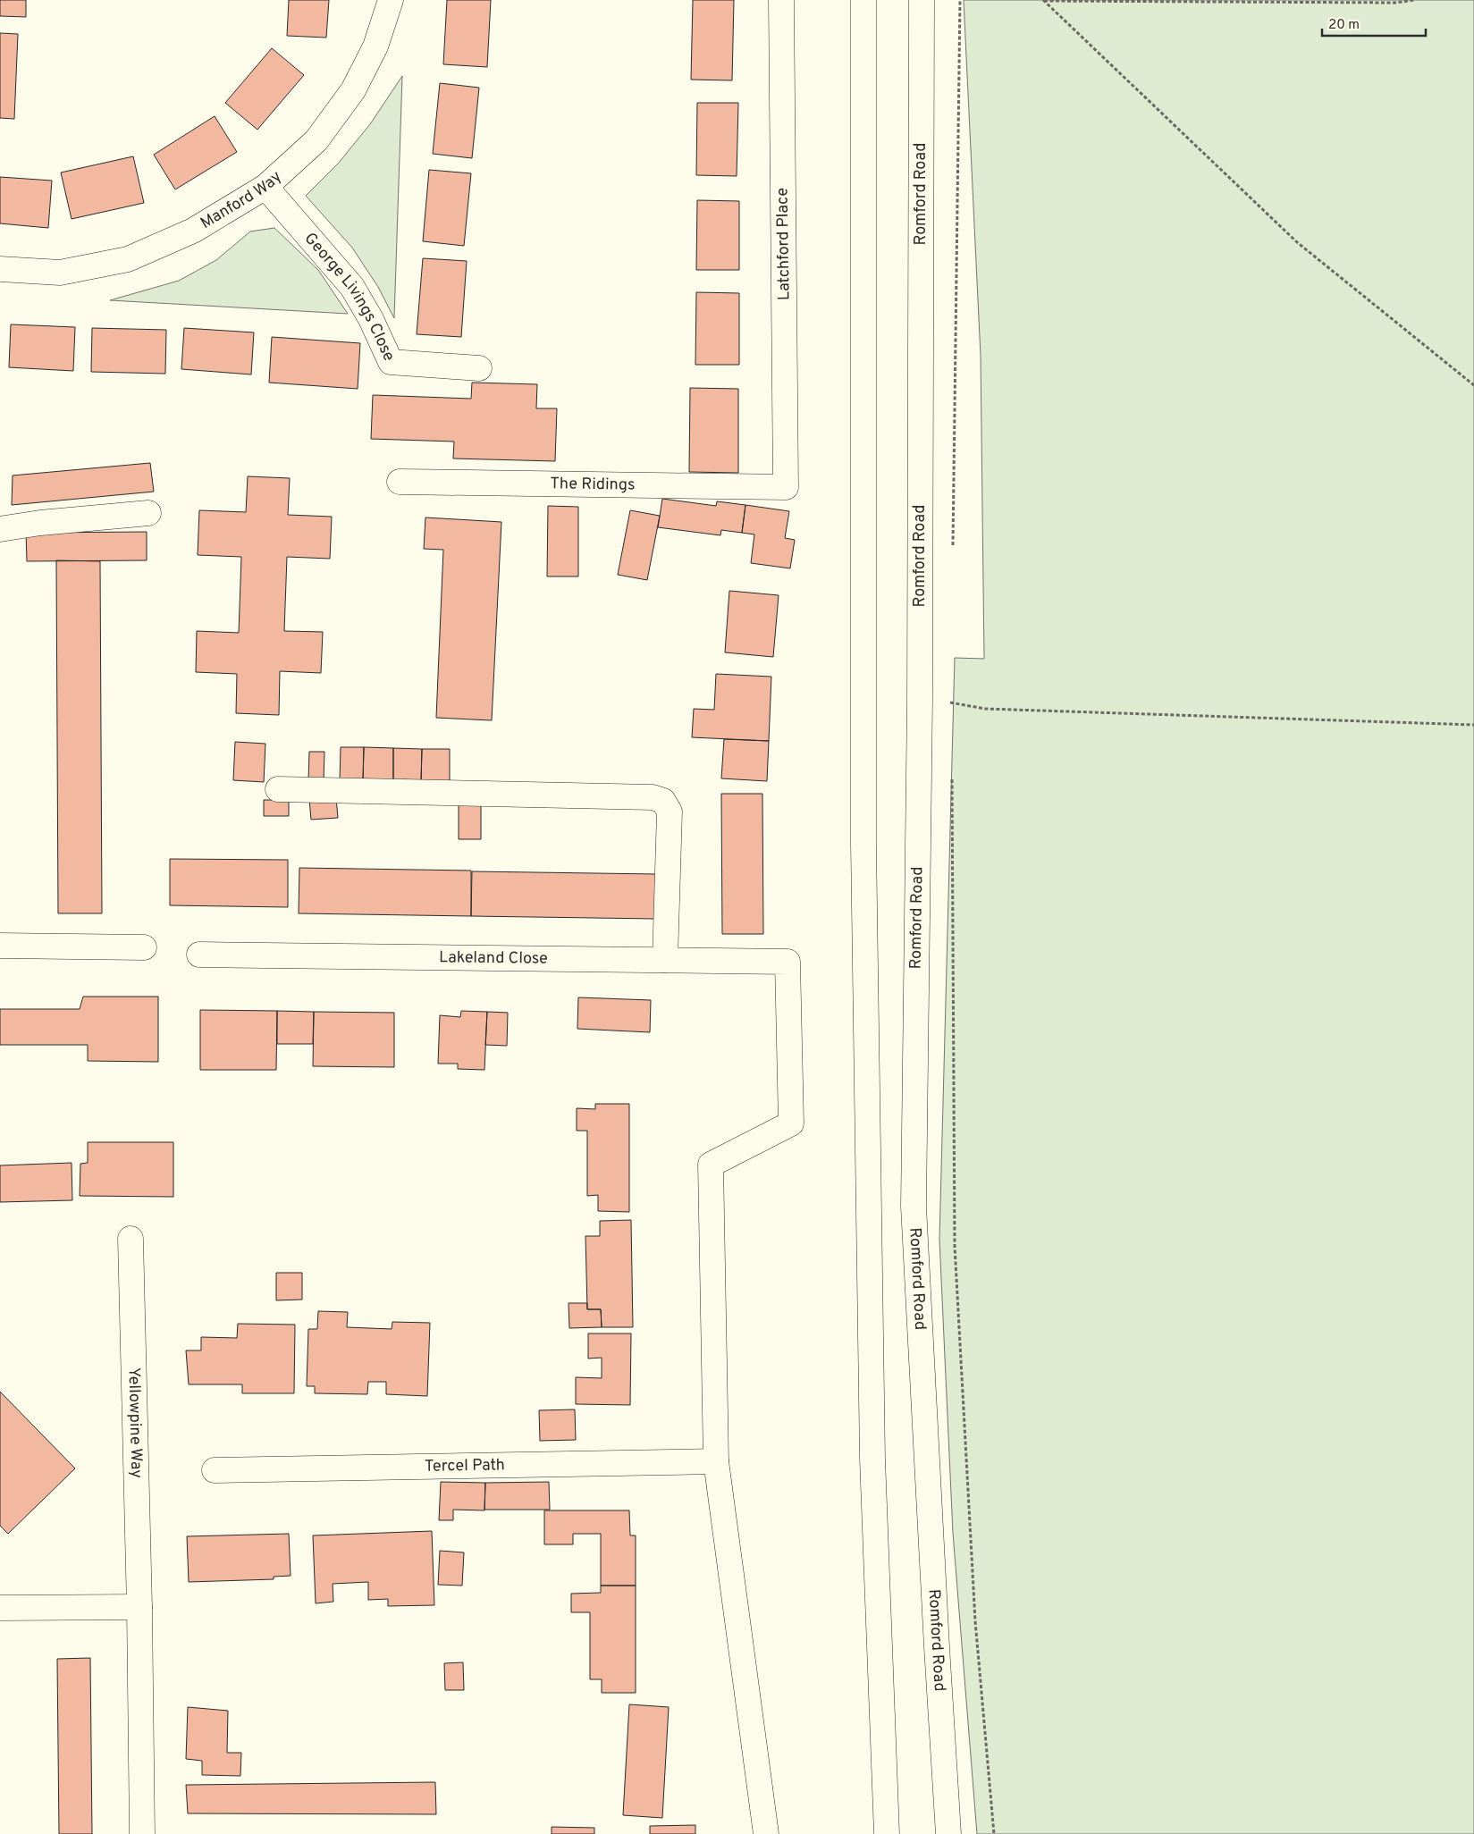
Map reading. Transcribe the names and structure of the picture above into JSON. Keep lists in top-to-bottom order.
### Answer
{
  "streets": {
    "street": [
      "Romford Road",
      "Manford Way",
      "Latchford Place",
      "George Livings Close",
      "The Ridings",
      "Lakeland Close",
      "Yellowpine Way",
      "Tercel Path"
    ]
  },
  "crossings": [
    ["Manford Way", "George Livings Close"],
    ["Latchford Place", "The Ridings"],
    ["Lakeland Close", "Tercel Path"]
  ],
  "scale_bar": "20 m"
}
